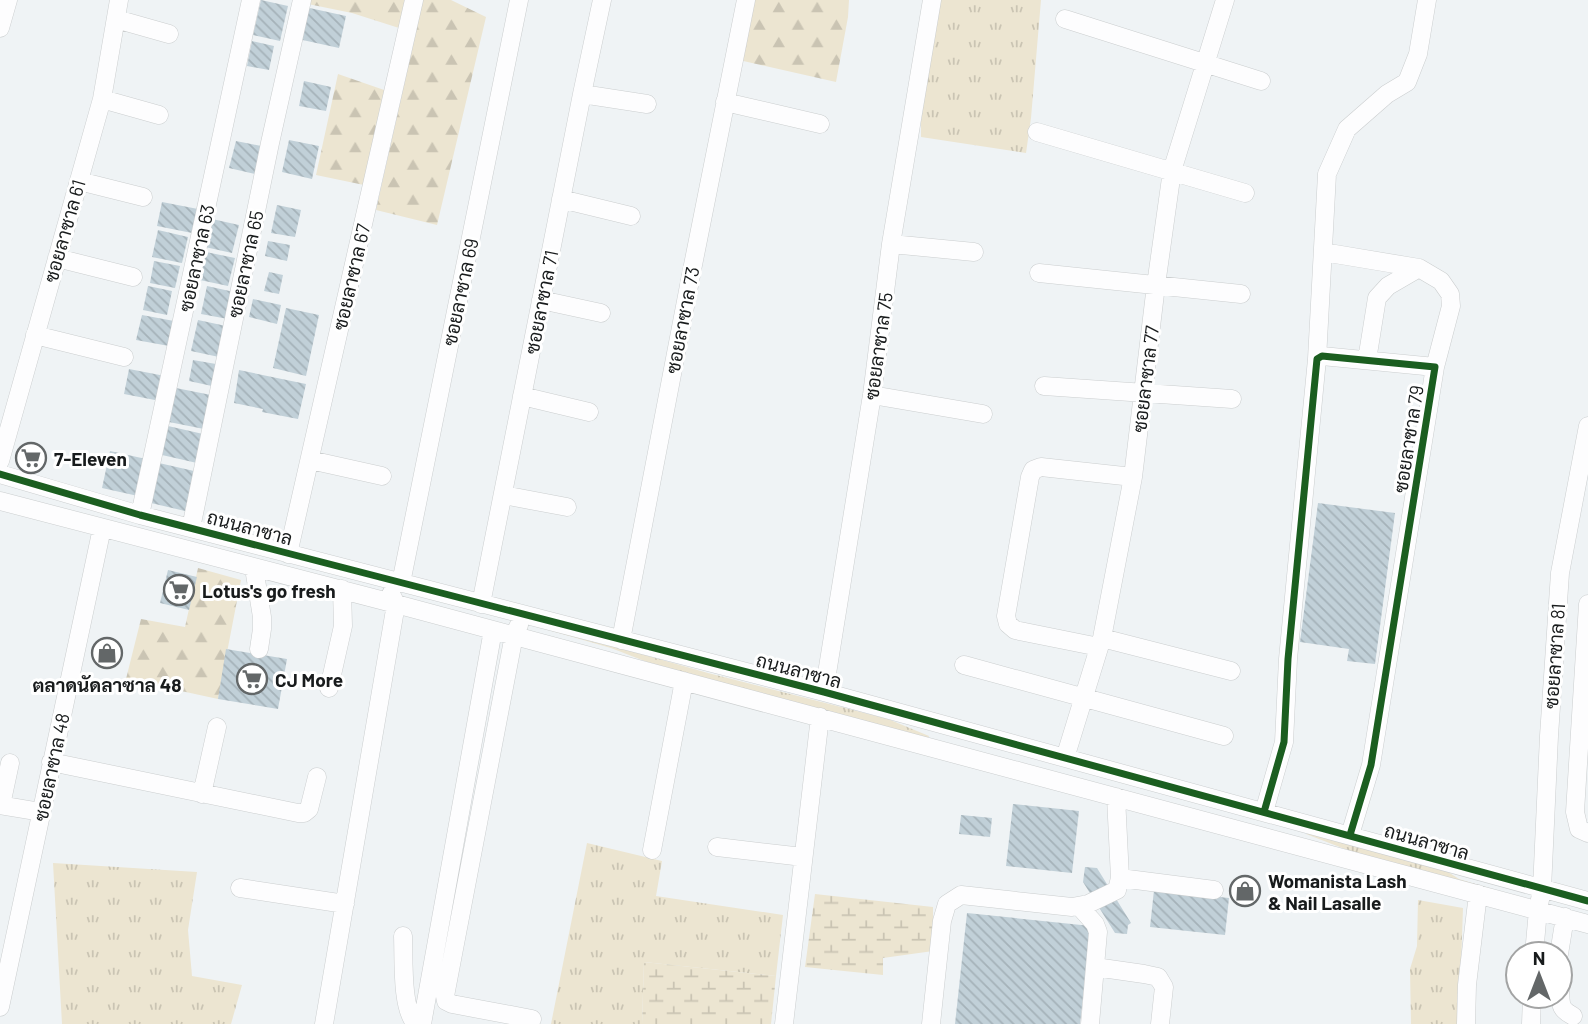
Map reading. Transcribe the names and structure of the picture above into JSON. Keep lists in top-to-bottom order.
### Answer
{
  "streets": {
    "street": [
      "ซอยลาซาล 61",
      "ซอยลาซาล 63",
      "ซอยลาซาล 65",
      "ซอยลาซาล 67",
      "ซอยลาซาล 69",
      "ซอยลาซาล 71",
      "ซอยลาซาล 73",
      "ซอยลาซาล 75",
      "ซอยลาซาล 77",
      "ซอยลาซาล 79",
      "ถนนลาซาล",
      "ซอยลาซาล 81",
      "ซอยลาซาล 48"
    ]
  },
  "crossings": [
    ["ซอยลาซาล 63", "ถนนลาซาล"],
    ["ซอยลาซาล 65", "ถนนลาซาล"],
    ["ซอยลาซาล 67", "ถนนลาซาล"],
    ["ซอยลาซาล 69", "ถนนลาซาล"],
    ["ซอยลาซาล 71", "ถนนลาซาล"],
    ["ซอยลาซาล 73", "ถนนลาซาล"],
    ["ซอยลาซาล 75", "ถนนลาซาล"],
    ["ซอยลาซาล 77", "ถนนลาซาล"],
    ["ซอยลาซาล 79", "ถนนลาซาล"],
    ["ถนนลาซาล", "ซอยลาซาล 81"],
    ["ถนนลาซาล", "ซอยลาซาล 48"]
  ],
  "places": {
    "supermarket": ["7-Eleven", "Lotus's go fresh", "CJ More"],
    "shop": ["ตลาดนัดลาซาล 48", "Womanista Lash & Nail Lasalle"]
  },
  "north": "top"
}
